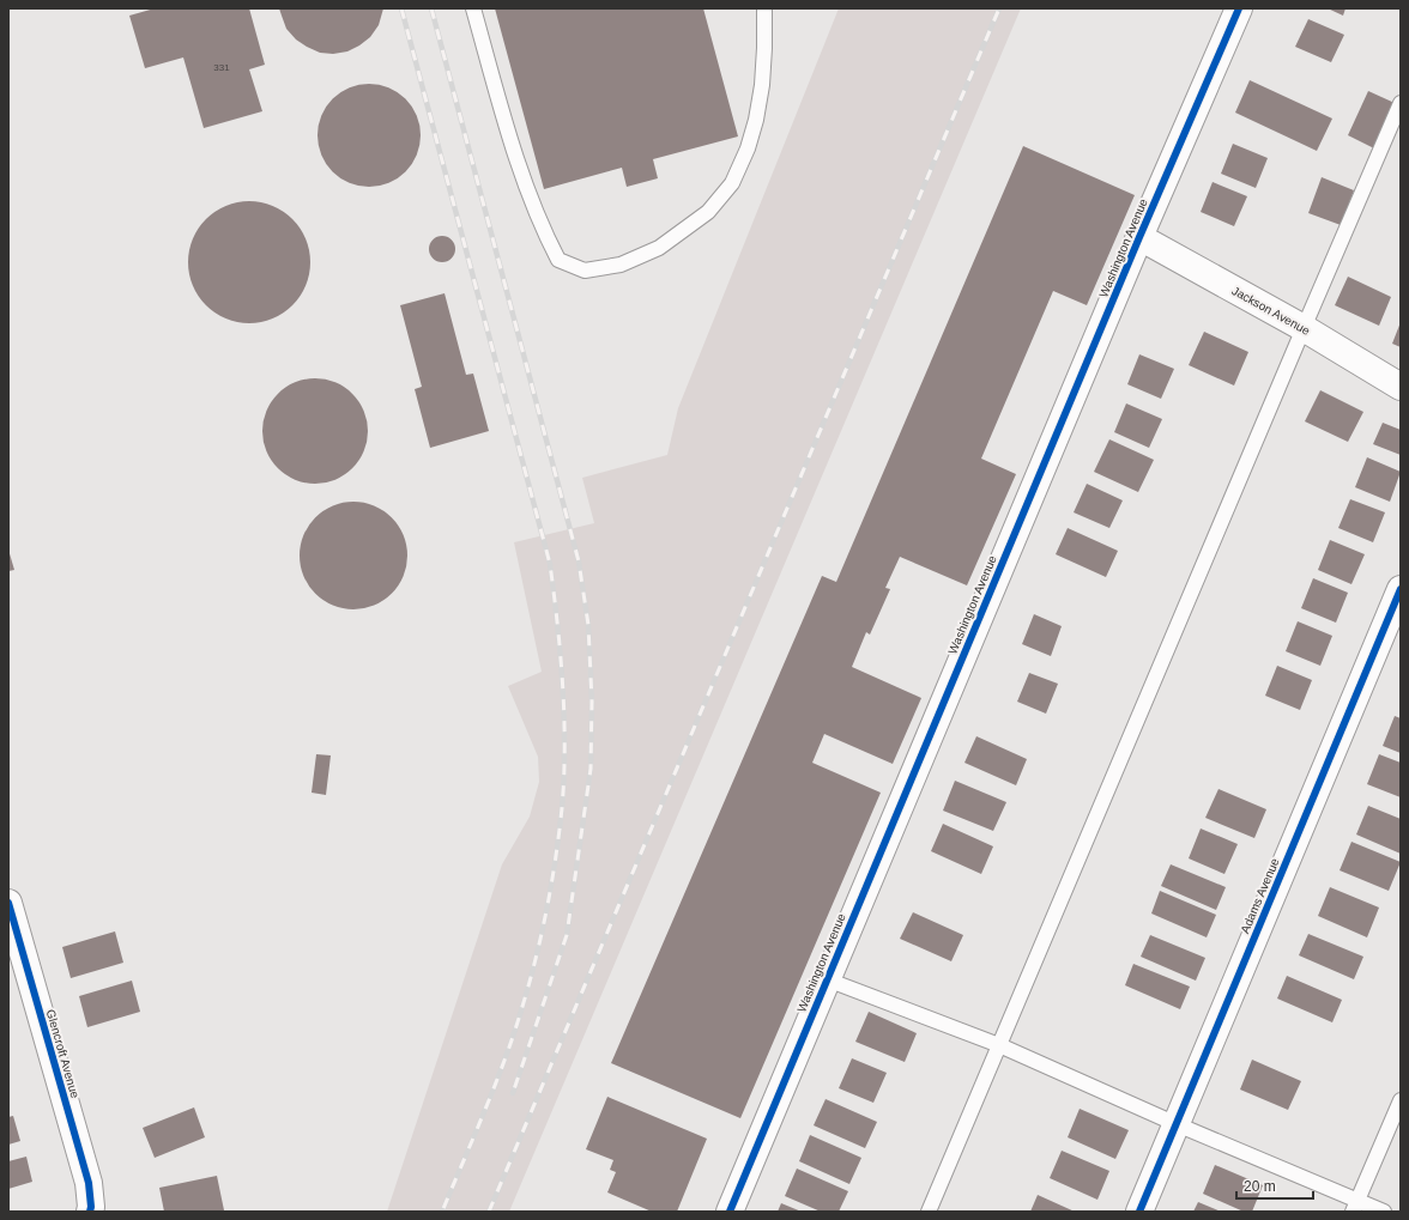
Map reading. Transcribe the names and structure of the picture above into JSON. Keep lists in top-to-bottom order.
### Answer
{
  "streets": {
    "street": [
      "Washington Avenue",
      "Jackson Avenue",
      "Adams Avenue",
      "Glencroft Avenue"
    ]
  },
  "crossings": [
    ["Washington Avenue", "Jackson Avenue"]
  ],
  "house_numbers": ["331"],
  "scale_bar": "20 m"
}
